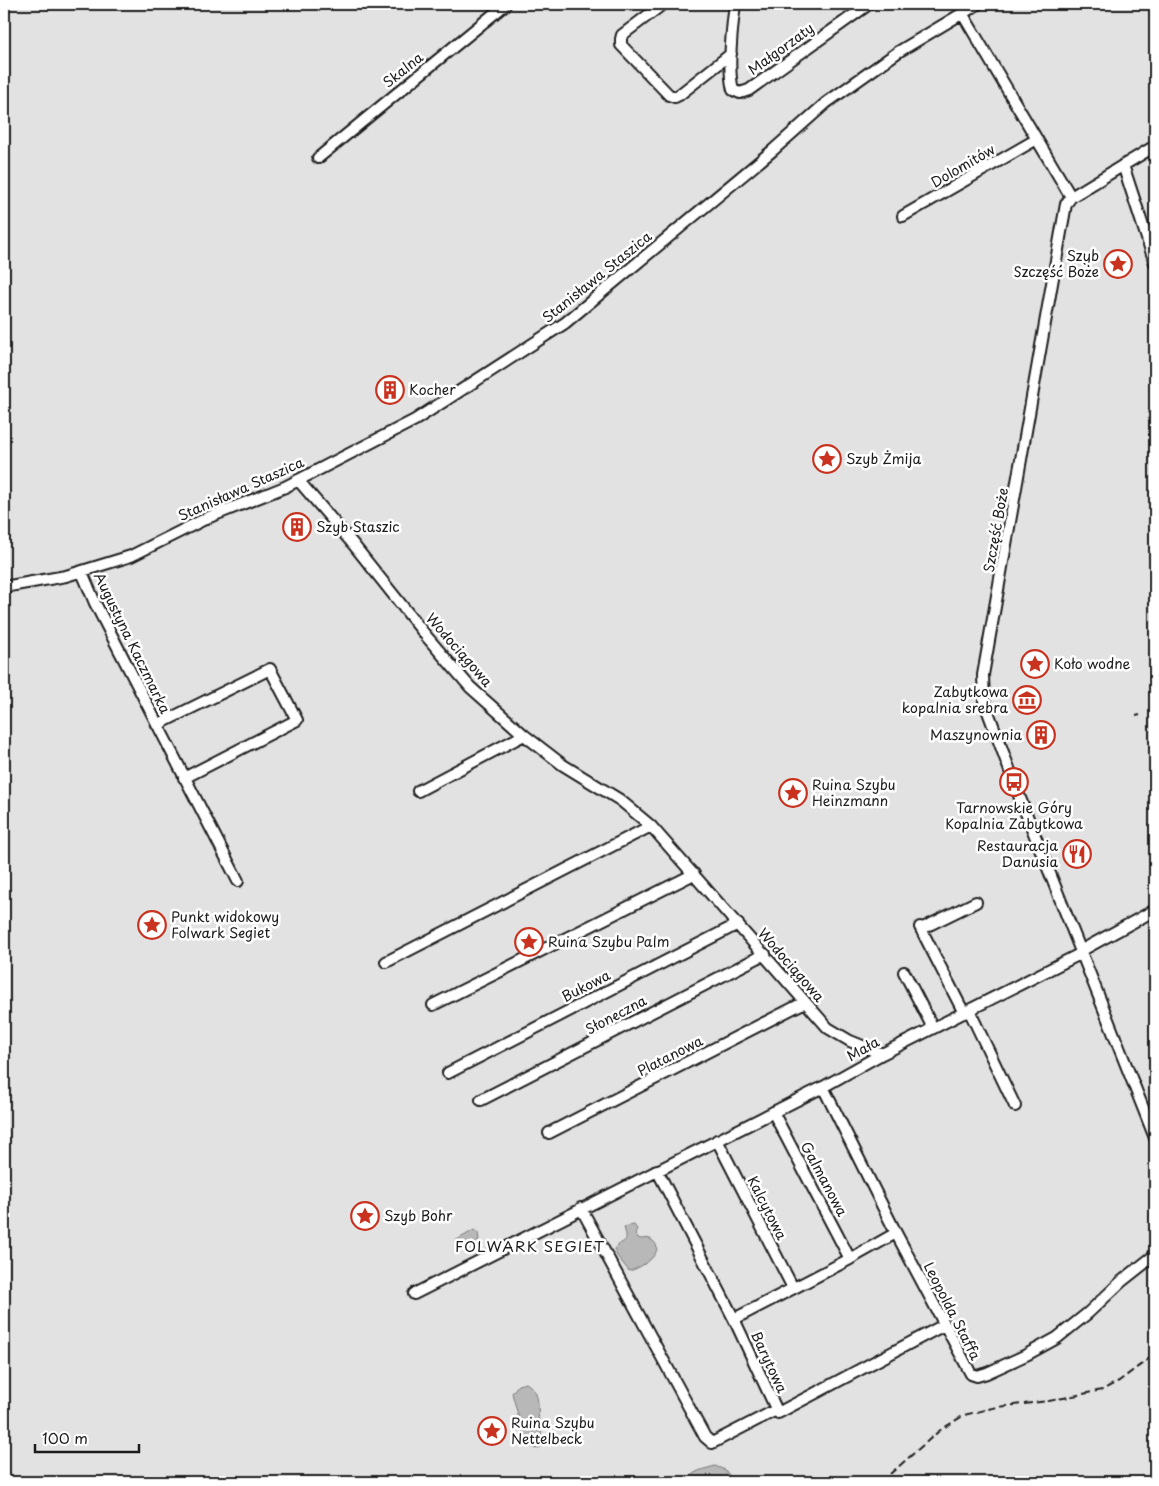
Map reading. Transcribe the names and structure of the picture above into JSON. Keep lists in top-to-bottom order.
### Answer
{
  "streets": {
    "street": [
      "Małgorzaty",
      "Skalna",
      "Dolomitów",
      "Stanisława Staszica",
      "Szczęść Boże",
      "Augustyna Kaczmarka",
      "Wodociągowa",
      "Bukowa",
      "Słoneczna",
      "Mała",
      "Platanowa",
      "Galmanowa",
      "Kalcytowa",
      "Leopolda Staffa",
      "Barytowa"
    ]
  },
  "crossings": [
    ["Stanisława Staszica", "Augustyna Kaczmarka"],
    ["Stanisława Staszica", "Wodociągowa"],
    ["Szczęść Boże", "Mała"],
    ["Wodociągowa", "Bukowa"],
    ["Wodociągowa", "Słoneczna"],
    ["Wodociągowa", "Mała"],
    ["Wodociągowa", "Platanowa"],
    ["Mała", "Galmanowa"],
    ["Mała", "Kalcytowa"],
    ["Mała", "Leopolda Staffa"],
    ["Mała", "Barytowa"],
    ["Leopolda Staffa", "Barytowa"]
  ],
  "districts": ["FOLWARK SEGIET"],
  "places": {
    "place": [
      "Szyb Szczęść Boże",
      "Szyb Żmija",
      "Koło wodne",
      "Ruina Szybu Heinzmann",
      "Punkt widokowy Folwark Segiet",
      "Ruina Szybu Palm",
      "Szyb Bohr",
      "Ruina Szybu Nettelbeck"
    ],
    "building": ["Kocher", "Szyb Staszic", "Maszynownia"],
    "museum": ["Zabytkowa kopalnia srebra"],
    "bus stop": ["Tarnowskie Góry Kopalnia Zabytkowa"],
    "restaurant": ["Restauracja Danusia"]
  },
  "scale_bar": "100 m"
}
